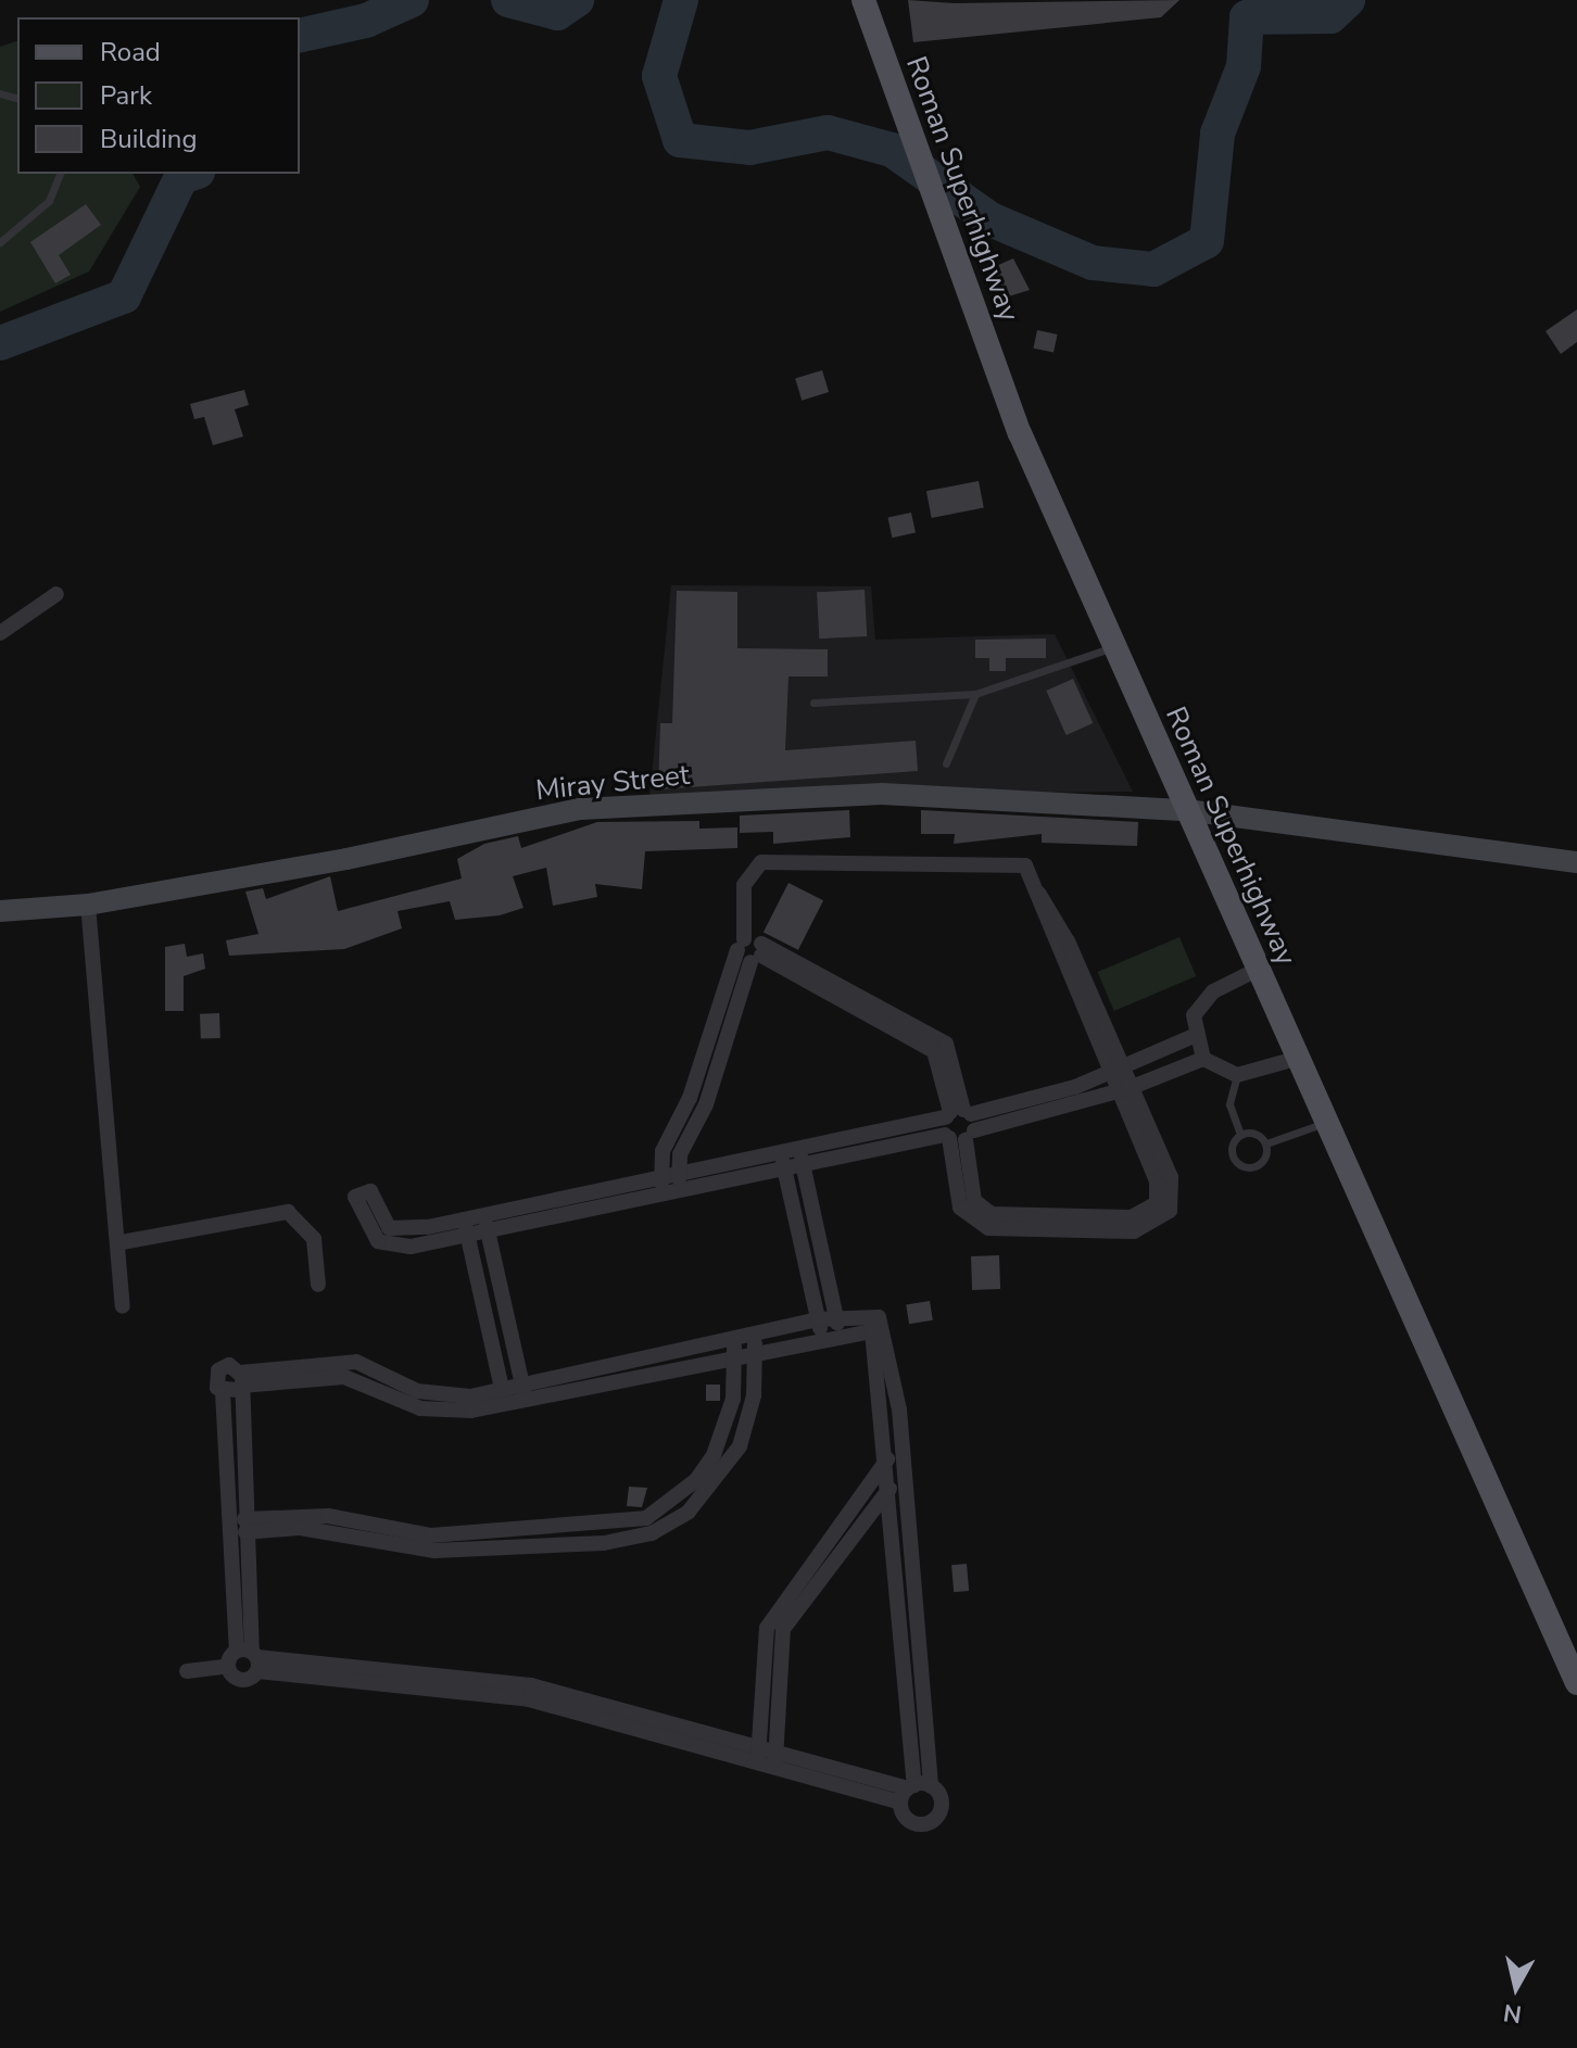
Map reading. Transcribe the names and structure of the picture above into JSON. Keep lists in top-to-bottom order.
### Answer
{
  "streets": {
    "main road": ["Roman Superhighway"],
    "street": ["Miray Street"]
  },
  "crossings": [
    ["Roman Superhighway", "Miray Street"]
  ],
  "legend": ["Road", "Park", "Building"],
  "north": "bottom"
}
